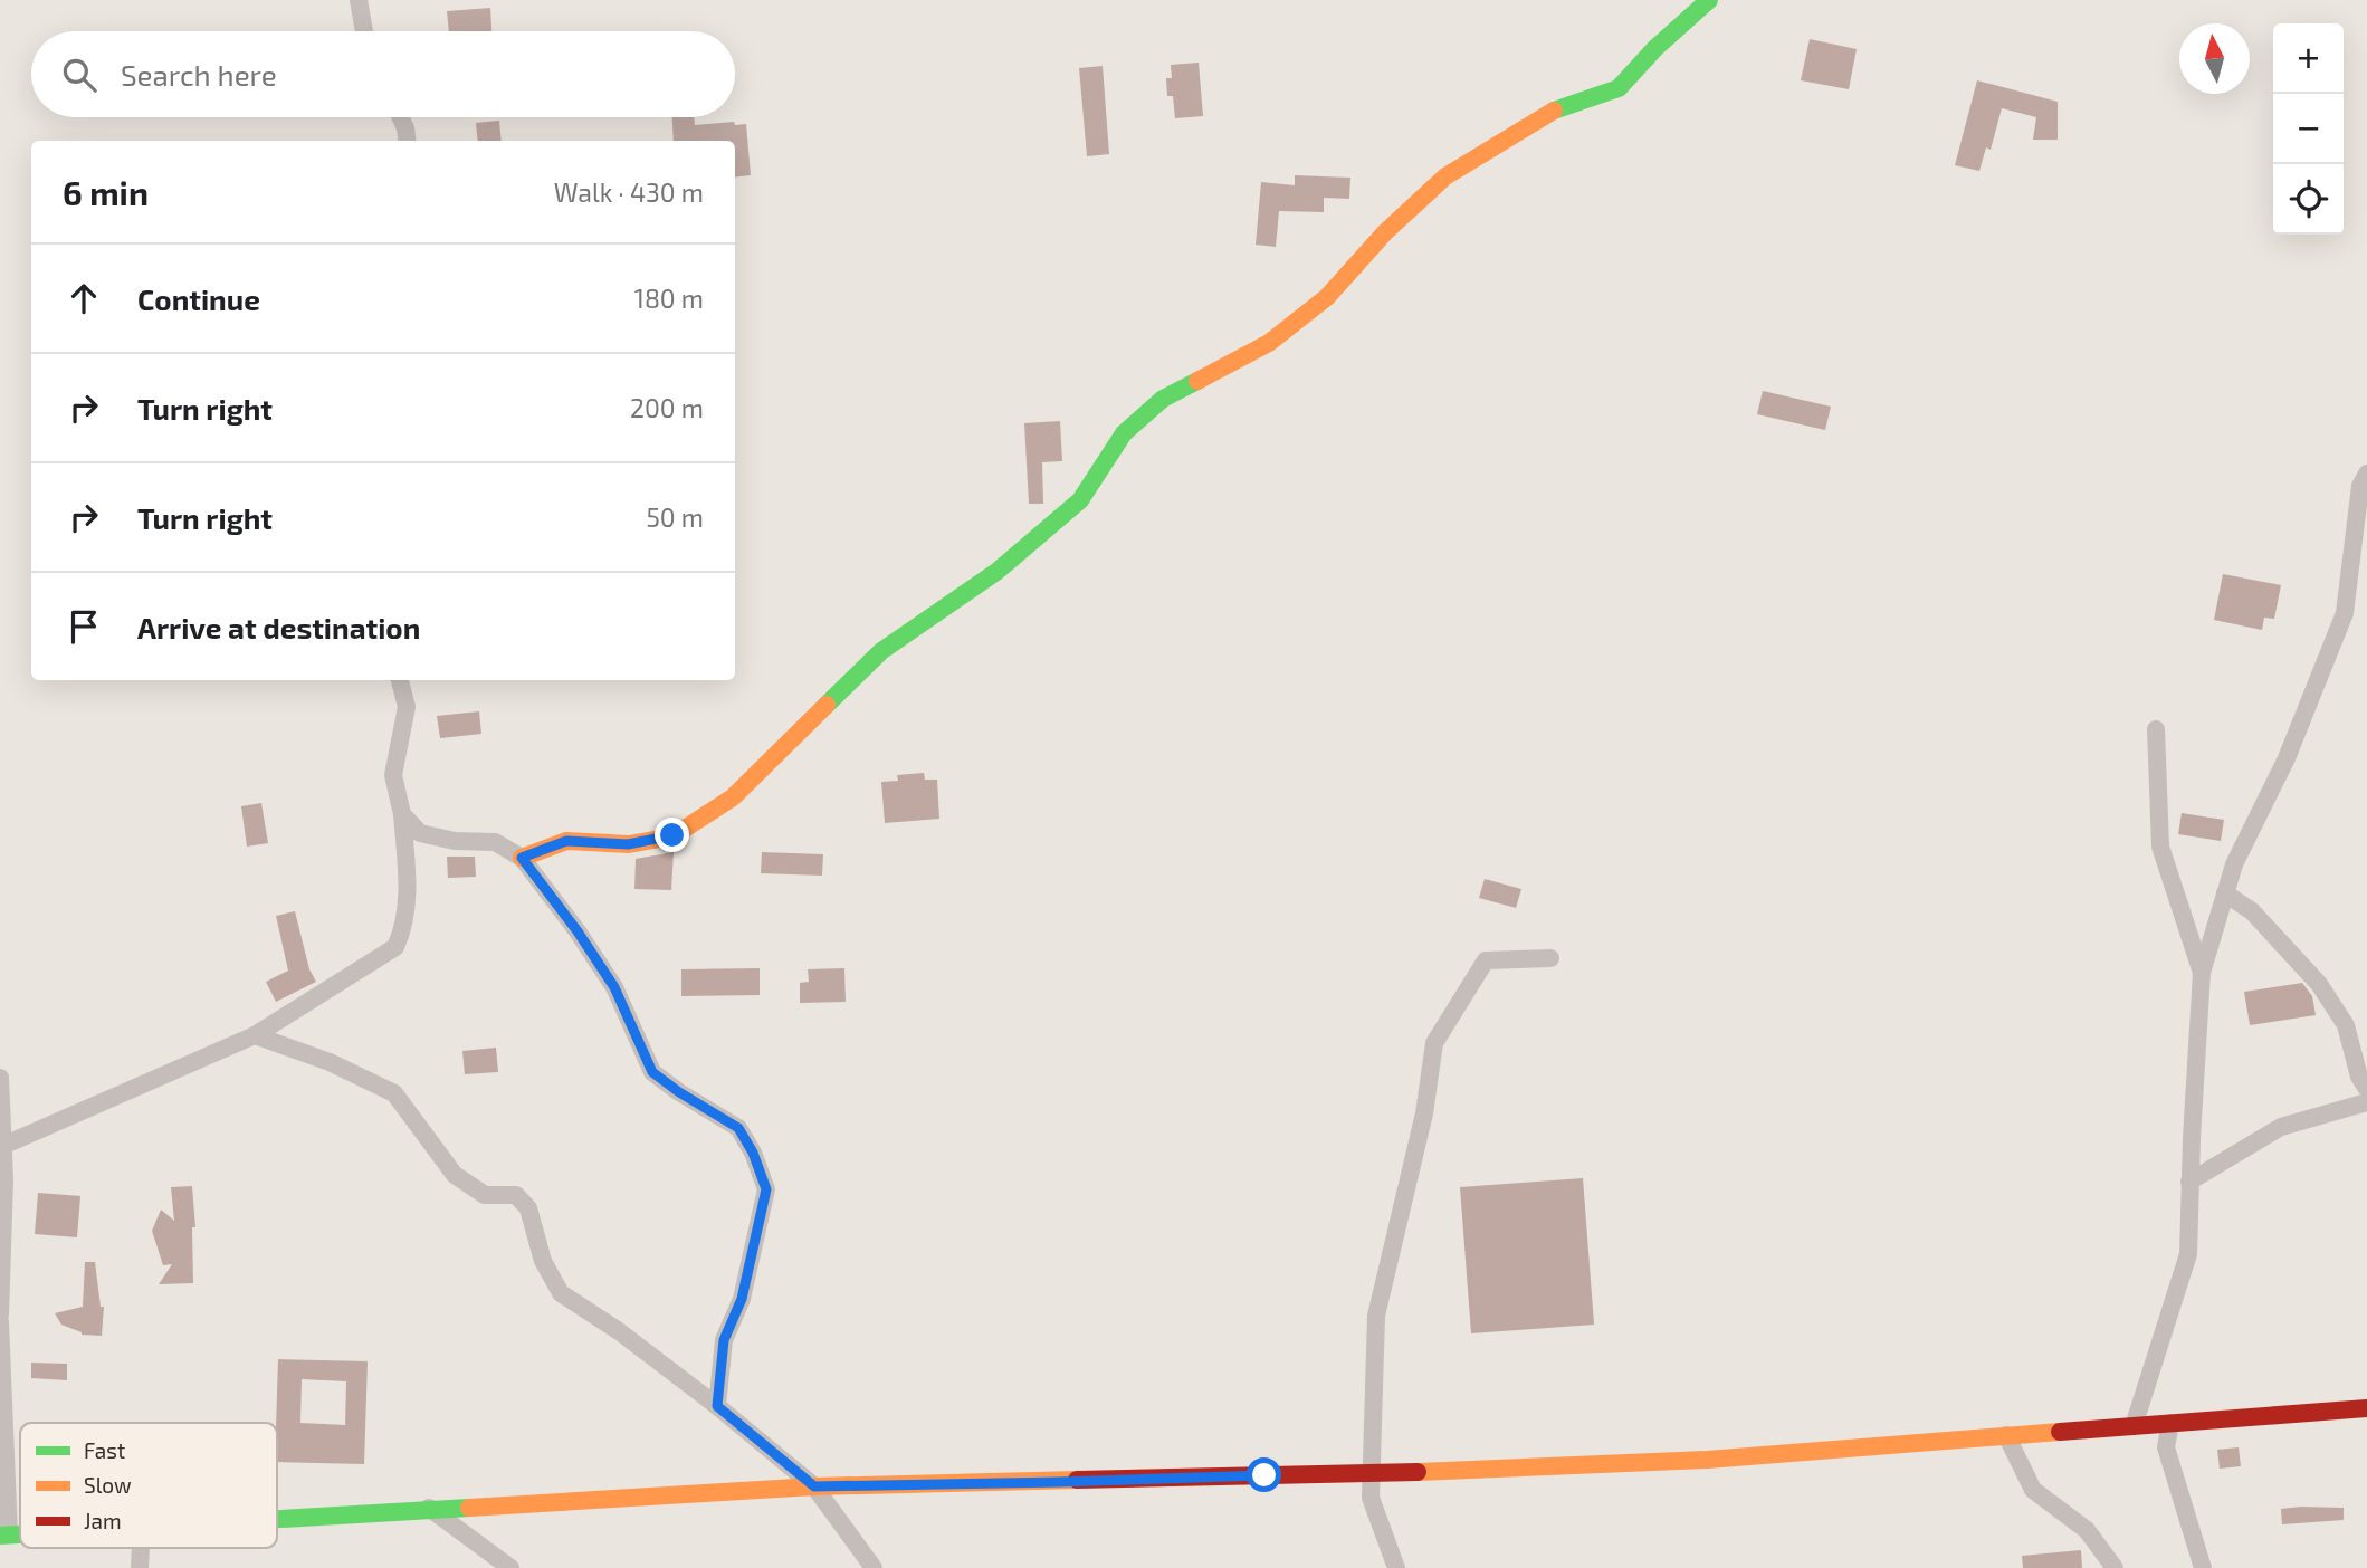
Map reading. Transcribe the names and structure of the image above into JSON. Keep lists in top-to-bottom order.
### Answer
{
  "legend": ["Fast", "Slow", "Jam"],
  "north": "top",
  "page": {
    "map_buttons": ["+", "−"],
    "search": "Search here",
    "heading": ["6 min", "Walk · 430 m"],
    "list": [
      ["Continue", "180 m"],
      ["Turn right", "200 m"],
      ["Turn right", "50 m"],
      "Arrive at destination"
    ]
  }
}
